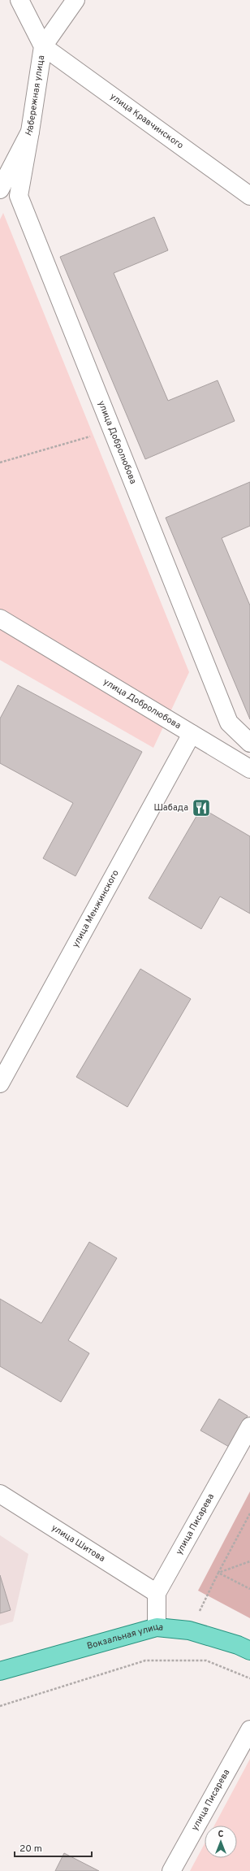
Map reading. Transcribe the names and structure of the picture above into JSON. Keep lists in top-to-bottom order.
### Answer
{
  "streets": {
    "main road": ["Вокзальная улица"],
    "street": [
      "Набережная улица",
      "улица Кравчинского",
      "улица Добролюбова",
      "улица Менжинского",
      "улица Писарева",
      "улица Шитова"
    ]
  },
  "crossings": [
    ["Набережная улица", "улица Кравчинского"],
    ["Набережная улица", "улица Добролюбова"],
    ["улица Добролюбова", "улица Менжинского"],
    ["улица Писарева", "улица Шитова"],
    ["улица Писарева", "Вокзальная улица"]
  ],
  "places": {
    "restaurant": ["Шабада"]
  },
  "scale_bar": "20 m",
  "north": "top"
}
